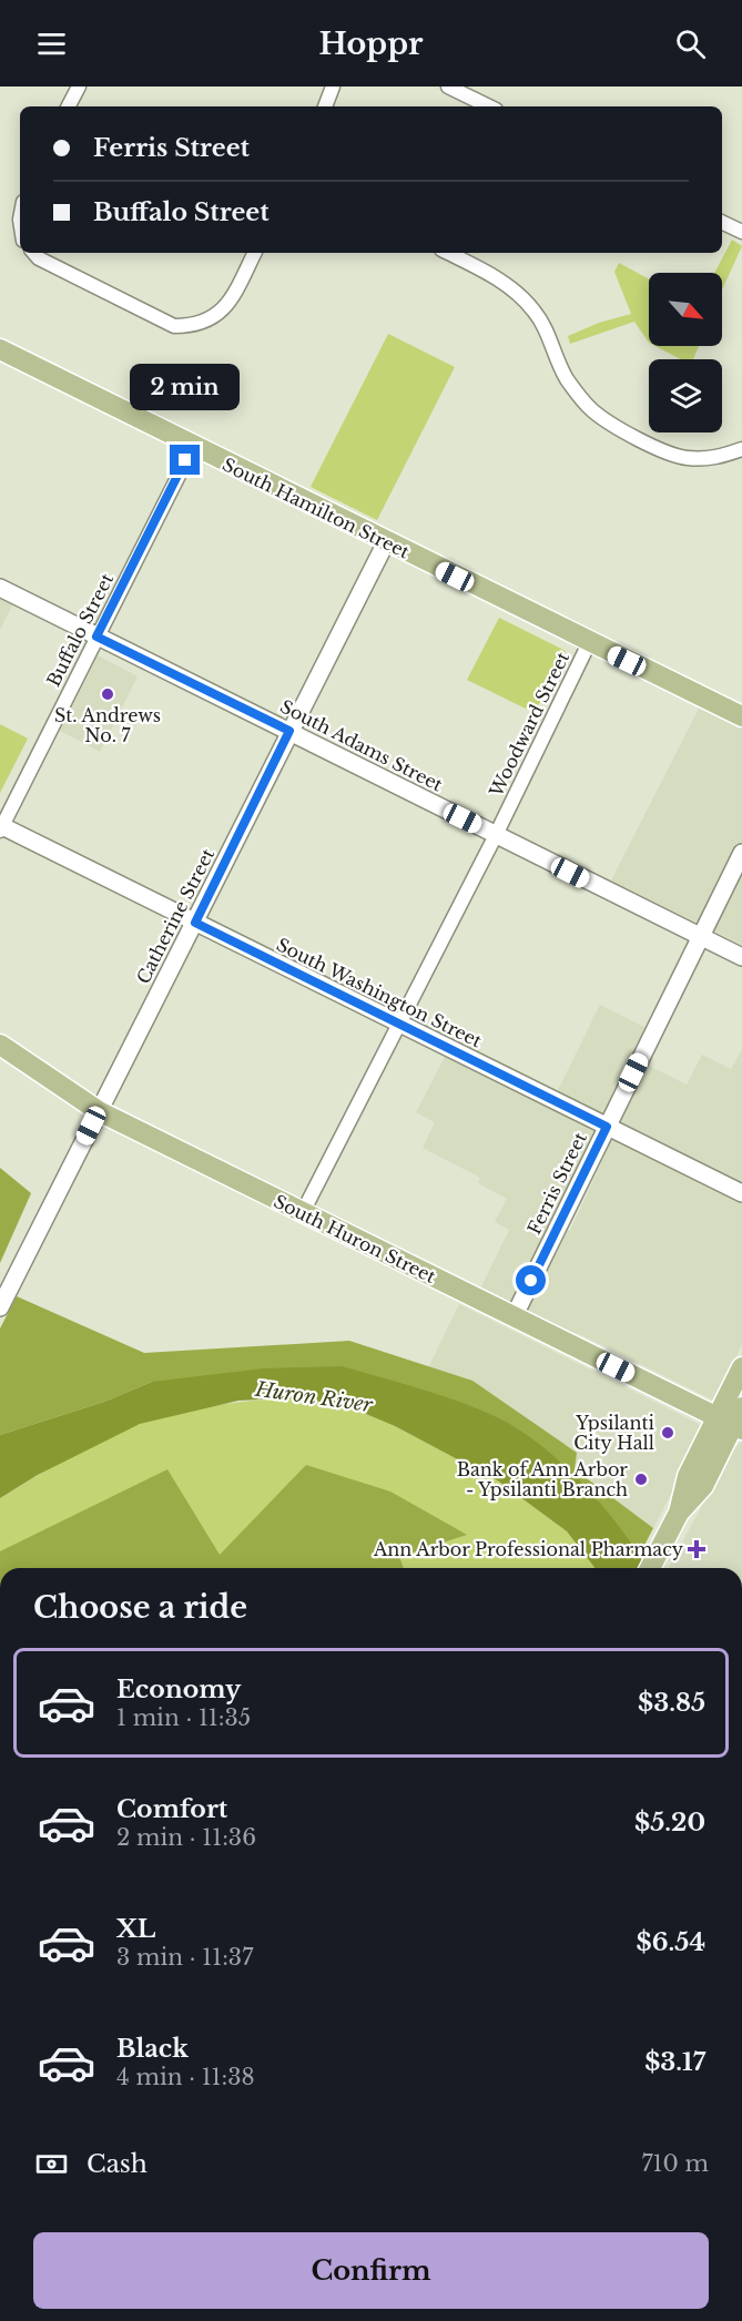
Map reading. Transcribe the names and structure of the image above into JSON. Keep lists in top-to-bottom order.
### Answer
{
  "streets": {
    "main road": ["South Hamilton Street", "South Huron Street"],
    "street": [
      "Buffalo Street",
      "Woodward Street",
      "South Adams Street",
      "Catherine Street",
      "South Washington Street",
      "Ferris Street"
    ]
  },
  "crossings": [
    ["South Hamilton Street", "Buffalo Street"],
    ["South Hamilton Street", "Woodward Street"],
    ["South Hamilton Street", "Catherine Street"],
    ["Buffalo Street", "South Adams Street"],
    ["Buffalo Street", "South Washington Street"],
    ["Woodward Street", "South Adams Street"],
    ["Woodward Street", "South Washington Street"],
    ["Woodward Street", "South Huron Street"],
    ["South Adams Street", "Catherine Street"],
    ["South Adams Street", "Ferris Street"],
    ["Catherine Street", "South Washington Street"],
    ["Catherine Street", "South Huron Street"],
    ["South Washington Street", "Ferris Street"],
    ["Ferris Street", "South Huron Street"]
  ],
  "water": ["Huron River"],
  "places": {
    "other": ["St. Andrews No. 7", "Ypsilanti City Hall", "Bank of Ann Arbor - Ypsilanti Branch"],
    "health": ["Ann Arbor Professional Pharmacy"]
  },
  "north": "bottom right",
  "page": {
    "header": "Hoppr",
    "banner": ["Ferris Street", "Buffalo Street"],
    "bubble": "2 min",
    "heading": "Choose a ride",
    "list": [
      {
        "name": "Economy",
        "note": "1 min · 11:35",
        "value": "$3.85"
      },
      {
        "name": "Comfort",
        "note": "2 min · 11:36",
        "value": "$5.20"
      },
      {
        "name": "XL",
        "note": "3 min · 11:37",
        "value": "$6.54"
      },
      {
        "name": "Black",
        "note": "4 min · 11:38",
        "value": "$3.17"
      }
    ],
    "pay": ["Cash", "710 m"],
    "buttons": "Confirm"
  }
}
